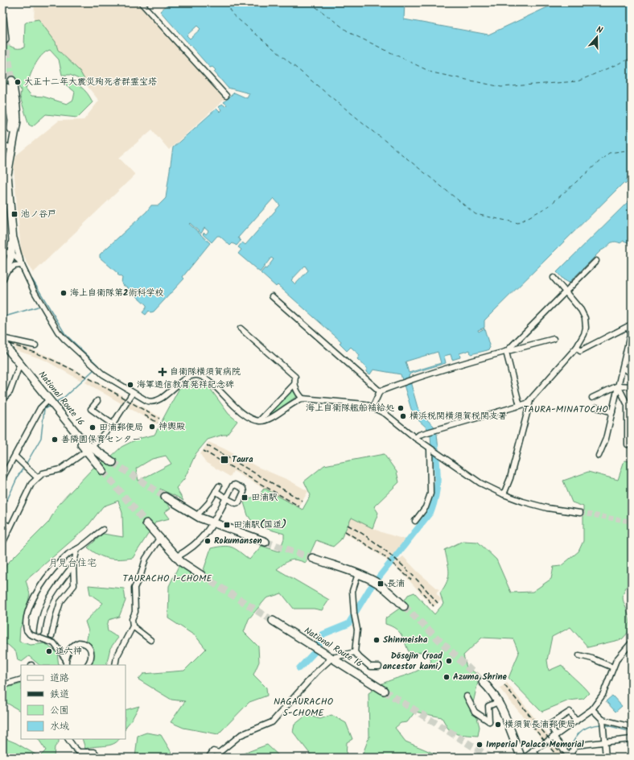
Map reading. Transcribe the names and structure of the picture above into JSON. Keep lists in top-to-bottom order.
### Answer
{
  "streets": {
    "highway": ["National Route 16"]
  },
  "districts": [
    "TAURA-MINATOCHO",
    "月見台住宅",
    "TAURACHO 1-CHOME",
    "NAGAURACHO 5-CHOME"
  ],
  "places": {
    "other": [
      "大正十二年大震災殉死者群霊宝塔",
      "海上自衛隊第2術科学校",
      "海軍通信教育発祥記念碑",
      "海上自衛隊艦船補給処",
      "横浜税関横須賀税関支署",
      "神輿殿",
      "田浦郵便局",
      "善隣園保育センター",
      "Rokumansen",
      "Shinmeisha",
      "道六神",
      "Dōsojin (road ancestor kami)",
      "Azuma Shrine",
      "横須賀長浦郵便局",
      "Imperial Palace Memorial"
    ],
    "transit": [
      "池ノ谷戸",
      "Taura",
      "田浦駅",
      "田浦駅(国道)",
      "長浦"
    ],
    "health": ["自衛隊横須賀病院"]
  },
  "legend": [
    "道路",
    "鉄道",
    "公園",
    "水域"
  ],
  "north": "top"
}
